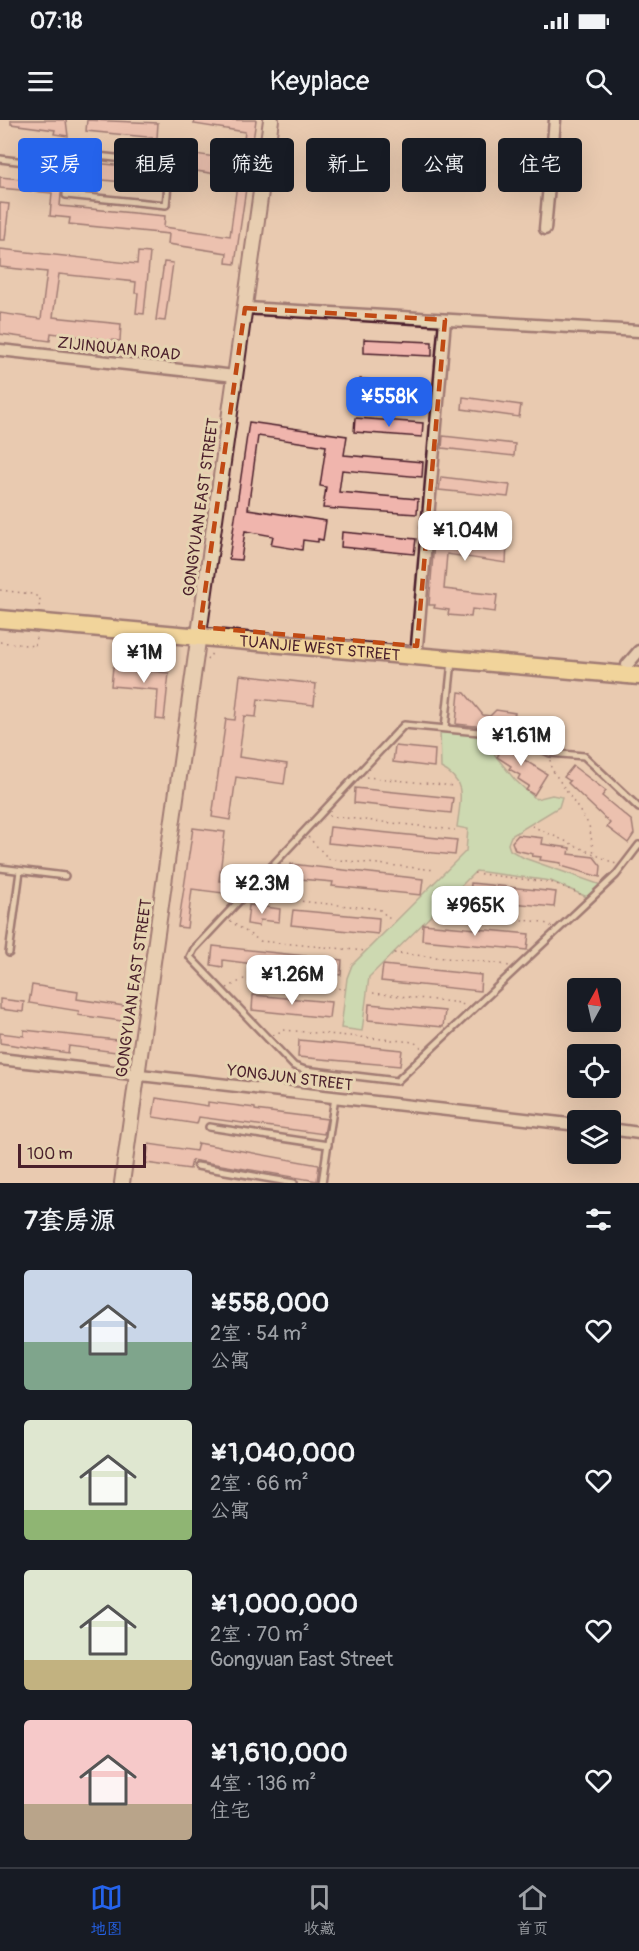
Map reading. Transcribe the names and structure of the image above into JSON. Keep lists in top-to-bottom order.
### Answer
{
  "streets": {
    "main road": ["TUANJIE WEST STREET"],
    "street": ["ZIJINQUAN ROAD", "GONGYUAN EAST STREET", "YONGJUN STREET"]
  },
  "crossings": [
    ["ZIJINQUAN ROAD", "GONGYUAN EAST STREET"],
    ["GONGYUAN EAST STREET", "TUANJIE WEST STREET"],
    ["GONGYUAN EAST STREET", "YONGJUN STREET"]
  ],
  "scale_bar": "100 m",
  "north": "top",
  "page": {
    "status": "07:18",
    "header": "Keyplace",
    "chip": [
      "买房",
      "租房",
      "筛选",
      "新上",
      "公寓",
      "住宅"
    ],
    "price": [
      "¥558K",
      "¥1.04M",
      "¥1M",
      "¥1.61M",
      "¥2.3M",
      "¥965K",
      "¥1.26M"
    ],
    "scale": "100 m",
    "heading": "7套房源",
    "list": [
      {
        "name": "¥558,000",
        "note": "2室 · 54 m² · 公寓"
      },
      {
        "name": "¥1,040,000",
        "note": "2室 · 66 m² · 公寓"
      },
      {
        "name": "¥1,000,000",
        "note": "2室 · 70 m² · Gongyuan East Street"
      },
      {
        "name": "¥1,610,000",
        "note": "4室 · 136 m² · 住宅"
      }
    ],
    "tabs": ["地图", "收藏", "首页"]
  }
}
